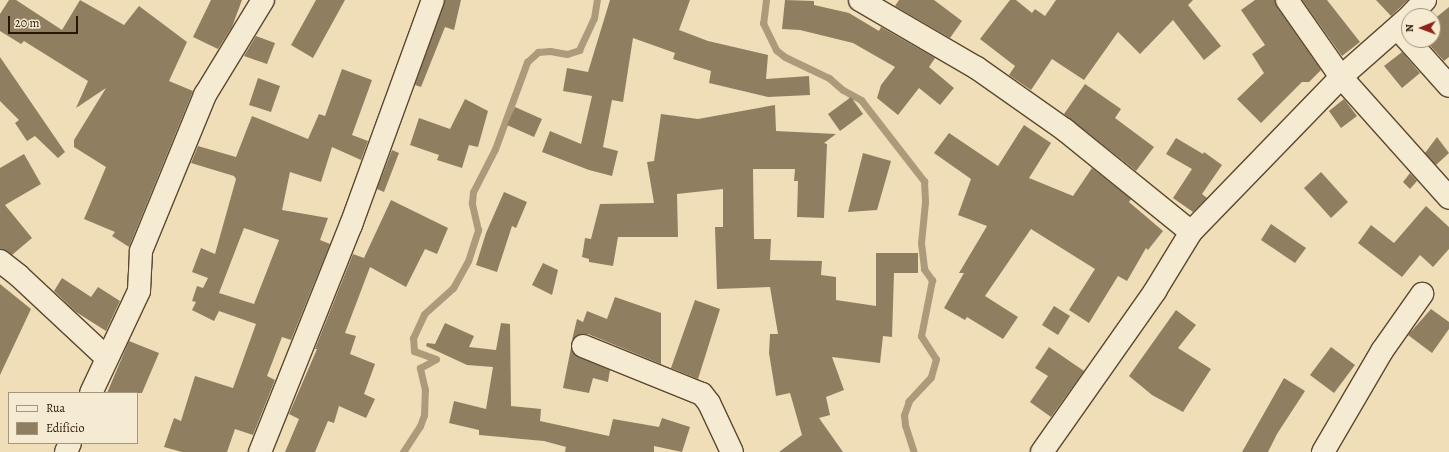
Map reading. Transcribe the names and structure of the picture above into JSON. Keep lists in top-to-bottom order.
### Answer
{
  "legend": ["Rua", "Edifício"],
  "scale_bar": "20 m",
  "north": "left"
}
